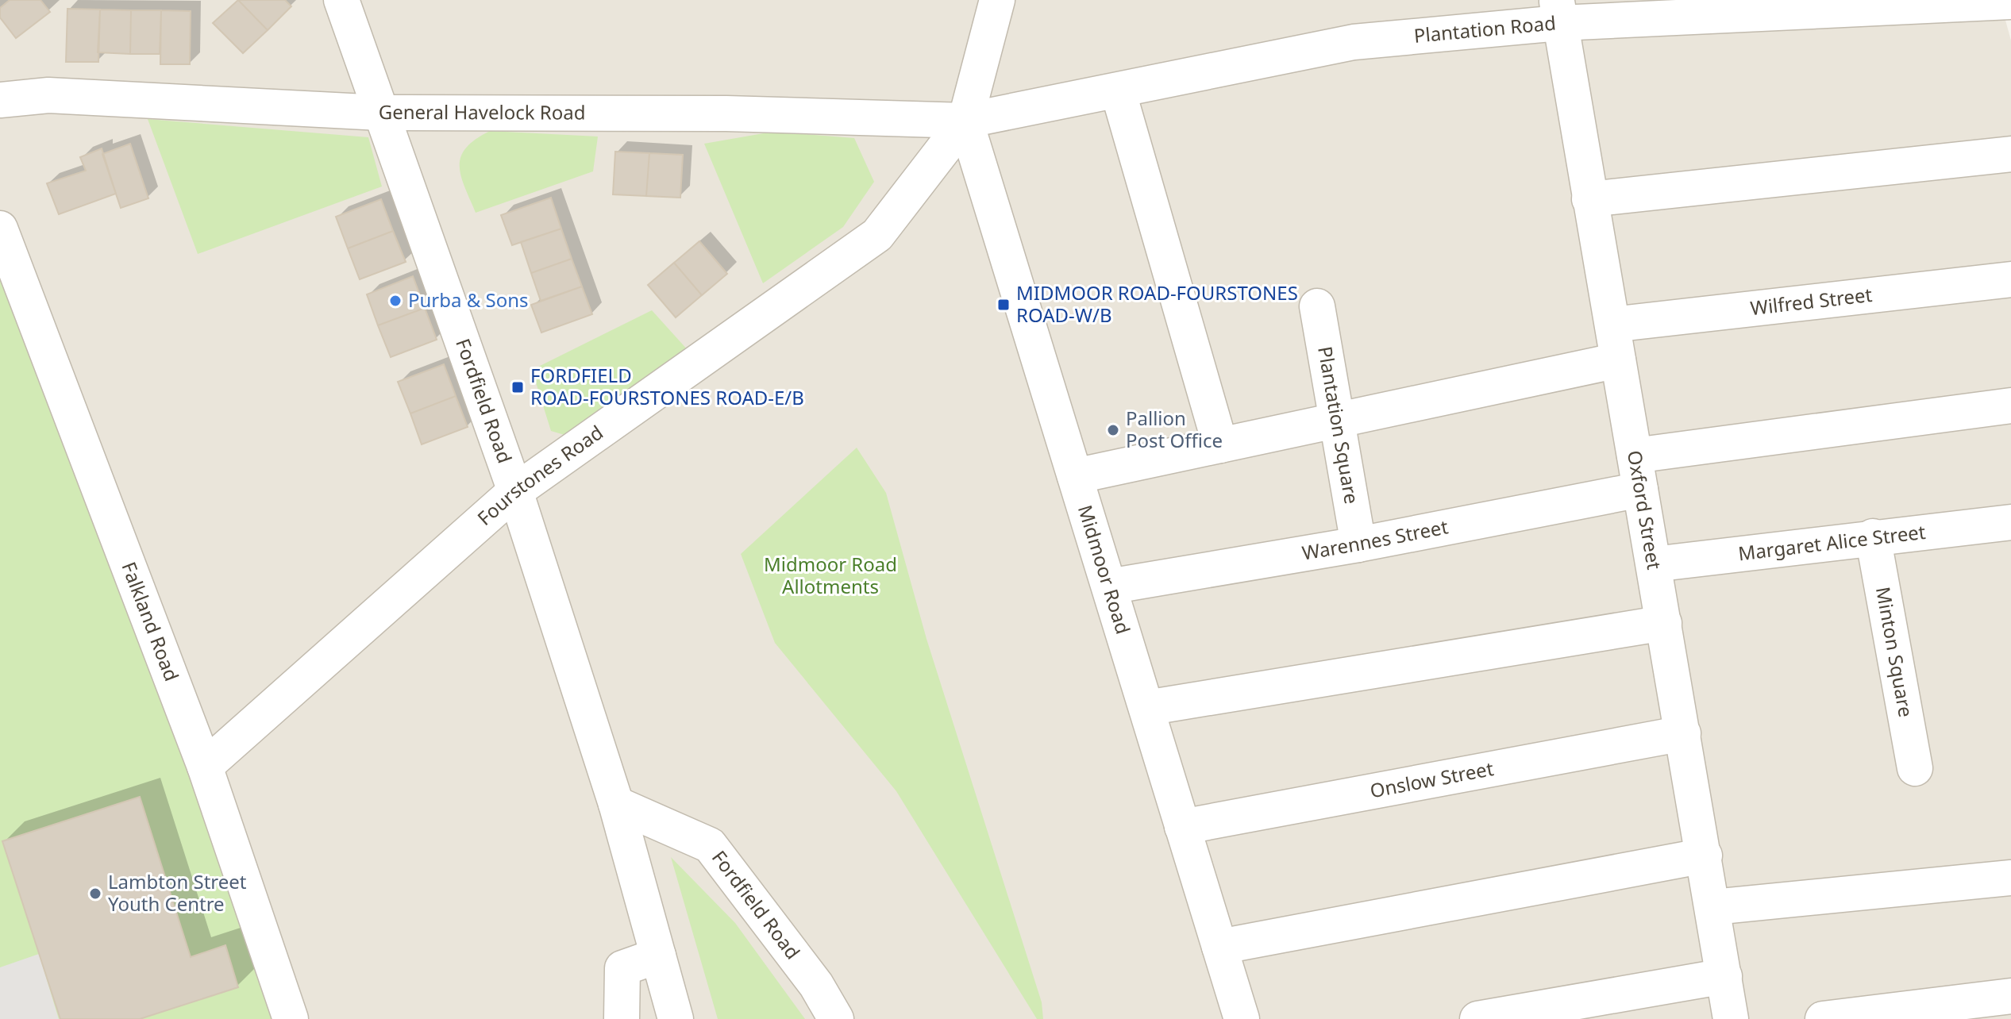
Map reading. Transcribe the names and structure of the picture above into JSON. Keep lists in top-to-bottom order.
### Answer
{
  "streets": {
    "street": [
      "Plantation Road",
      "General Havelock Road",
      "Wilfred Street",
      "Fordfield Road",
      "Plantation Square",
      "Fourstones Road",
      "Oxford Street",
      "Warennes Street",
      "Margaret Alice Street",
      "Midmoor Road",
      "Falkland Road",
      "Minton Square",
      "Onslow Street"
    ]
  },
  "crossings": [
    ["Plantation Road", "General Havelock Road"],
    ["Plantation Road", "Fourstones Road"],
    ["Plantation Road", "Oxford Street"],
    ["Plantation Road", "Midmoor Road"],
    ["General Havelock Road", "Fordfield Road"],
    ["General Havelock Road", "Fourstones Road"],
    ["General Havelock Road", "Midmoor Road"],
    ["Wilfred Street", "Oxford Street"],
    ["Fordfield Road", "Fourstones Road"],
    ["Plantation Square", "Warennes Street"],
    ["Fourstones Road", "Midmoor Road"],
    ["Fourstones Road", "Falkland Road"],
    ["Oxford Street", "Warennes Street"],
    ["Oxford Street", "Margaret Alice Street"],
    ["Oxford Street", "Onslow Street"],
    ["Warennes Street", "Midmoor Road"],
    ["Margaret Alice Street", "Minton Square"],
    ["Midmoor Road", "Onslow Street"]
  ],
  "parks": ["Midmoor Road Allotments"],
  "places": {
    "other": ["Purba & Sons", "Pallion Post Office", "Lambton Street Youth Centre"],
    "transit": ["MIDMOOR ROAD-FOURSTONES ROAD-W/B", "FORDFIELD ROAD-FOURSTONES ROAD-E/B"]
  }
}
